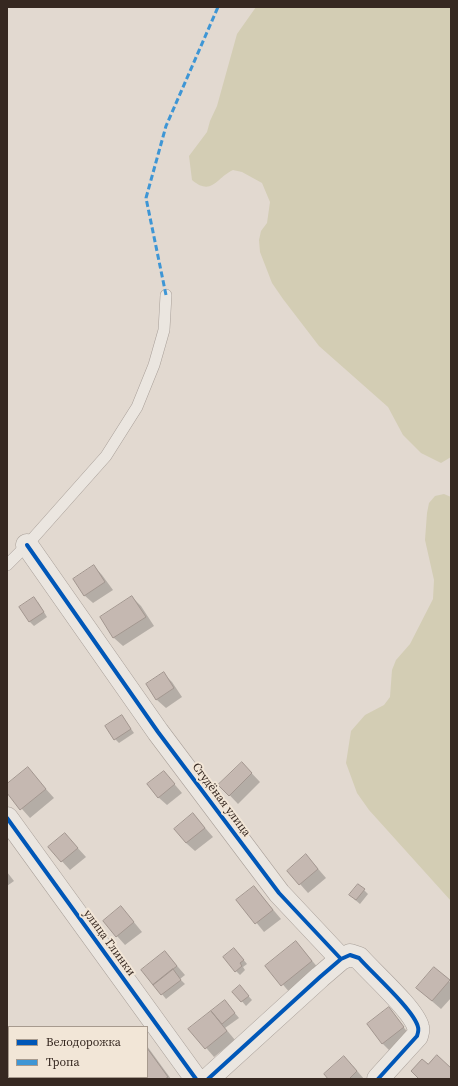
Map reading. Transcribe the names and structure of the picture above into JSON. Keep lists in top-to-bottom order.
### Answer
{
  "streets": {
    "street": ["Студёная улица", "улица Глинки"]
  },
  "legend": ["Велодорожка", "Тропа"]
}
